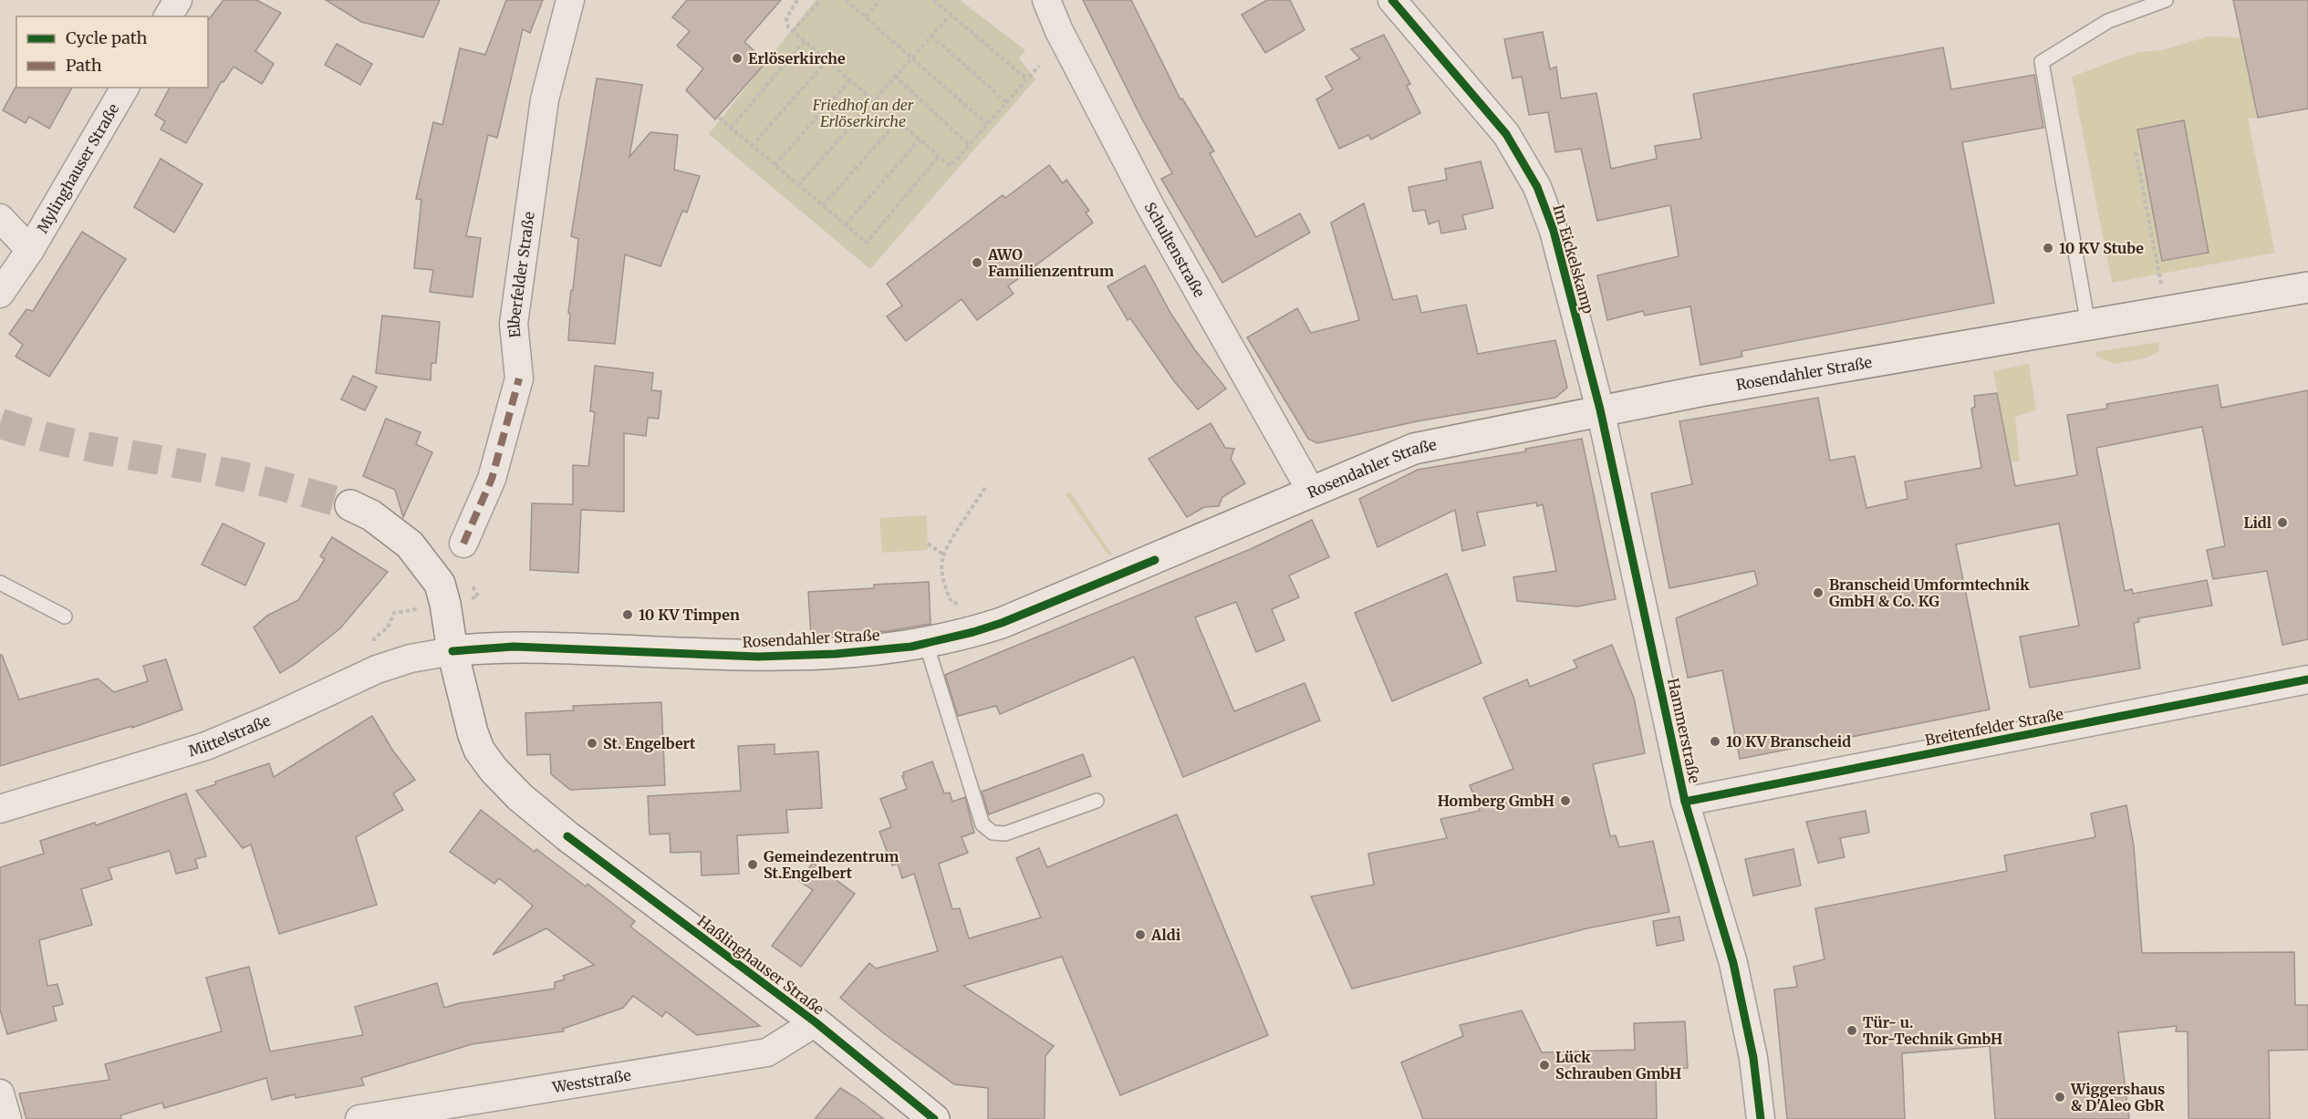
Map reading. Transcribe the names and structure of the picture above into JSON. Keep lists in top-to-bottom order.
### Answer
{
  "streets": {
    "main road": ["Rosendahler Straße", "Haßlinghauser Straße"],
    "street": [
      "Mylinghauser Straße",
      "Schultenstraße",
      "Im Eickelskamp",
      "Elberfelder Straße",
      "Breitenfelder Straße",
      "Hammerstraße",
      "Mittelstraße",
      "Weststraße"
    ]
  },
  "crossings": [
    ["Schultenstraße", "Rosendahler Straße"],
    ["Im Eickelskamp", "Rosendahler Straße"],
    ["Im Eickelskamp", "Hammerstraße"],
    ["Rosendahler Straße", "Hammerstraße"],
    ["Rosendahler Straße", "Mittelstraße"],
    ["Rosendahler Straße", "Haßlinghauser Straße"],
    ["Breitenfelder Straße", "Hammerstraße"],
    ["Mittelstraße", "Haßlinghauser Straße"],
    ["Haßlinghauser Straße", "Weststraße"]
  ],
  "parks": ["Friedhof an der Erlöserkirche"],
  "places": [
    "Erlöserkirche",
    "10 KV Stube",
    "AWO Familienzentrum",
    "Lidl",
    "Branscheid Umformtechnik GmbH & Co. KG",
    "10 KV Timpen",
    "10 KV Branscheid",
    "St. Engelbert",
    "Homberg GmbH",
    "Gemeindezentrum St.Engelbert",
    "Aldi",
    "Tür- u. Tor-Technik GmbH",
    "Lück Schrauben GmbH",
    "Wiggershaus & D'Aleo GbR"
  ],
  "legend": ["Cycle path", "Path"]
}
